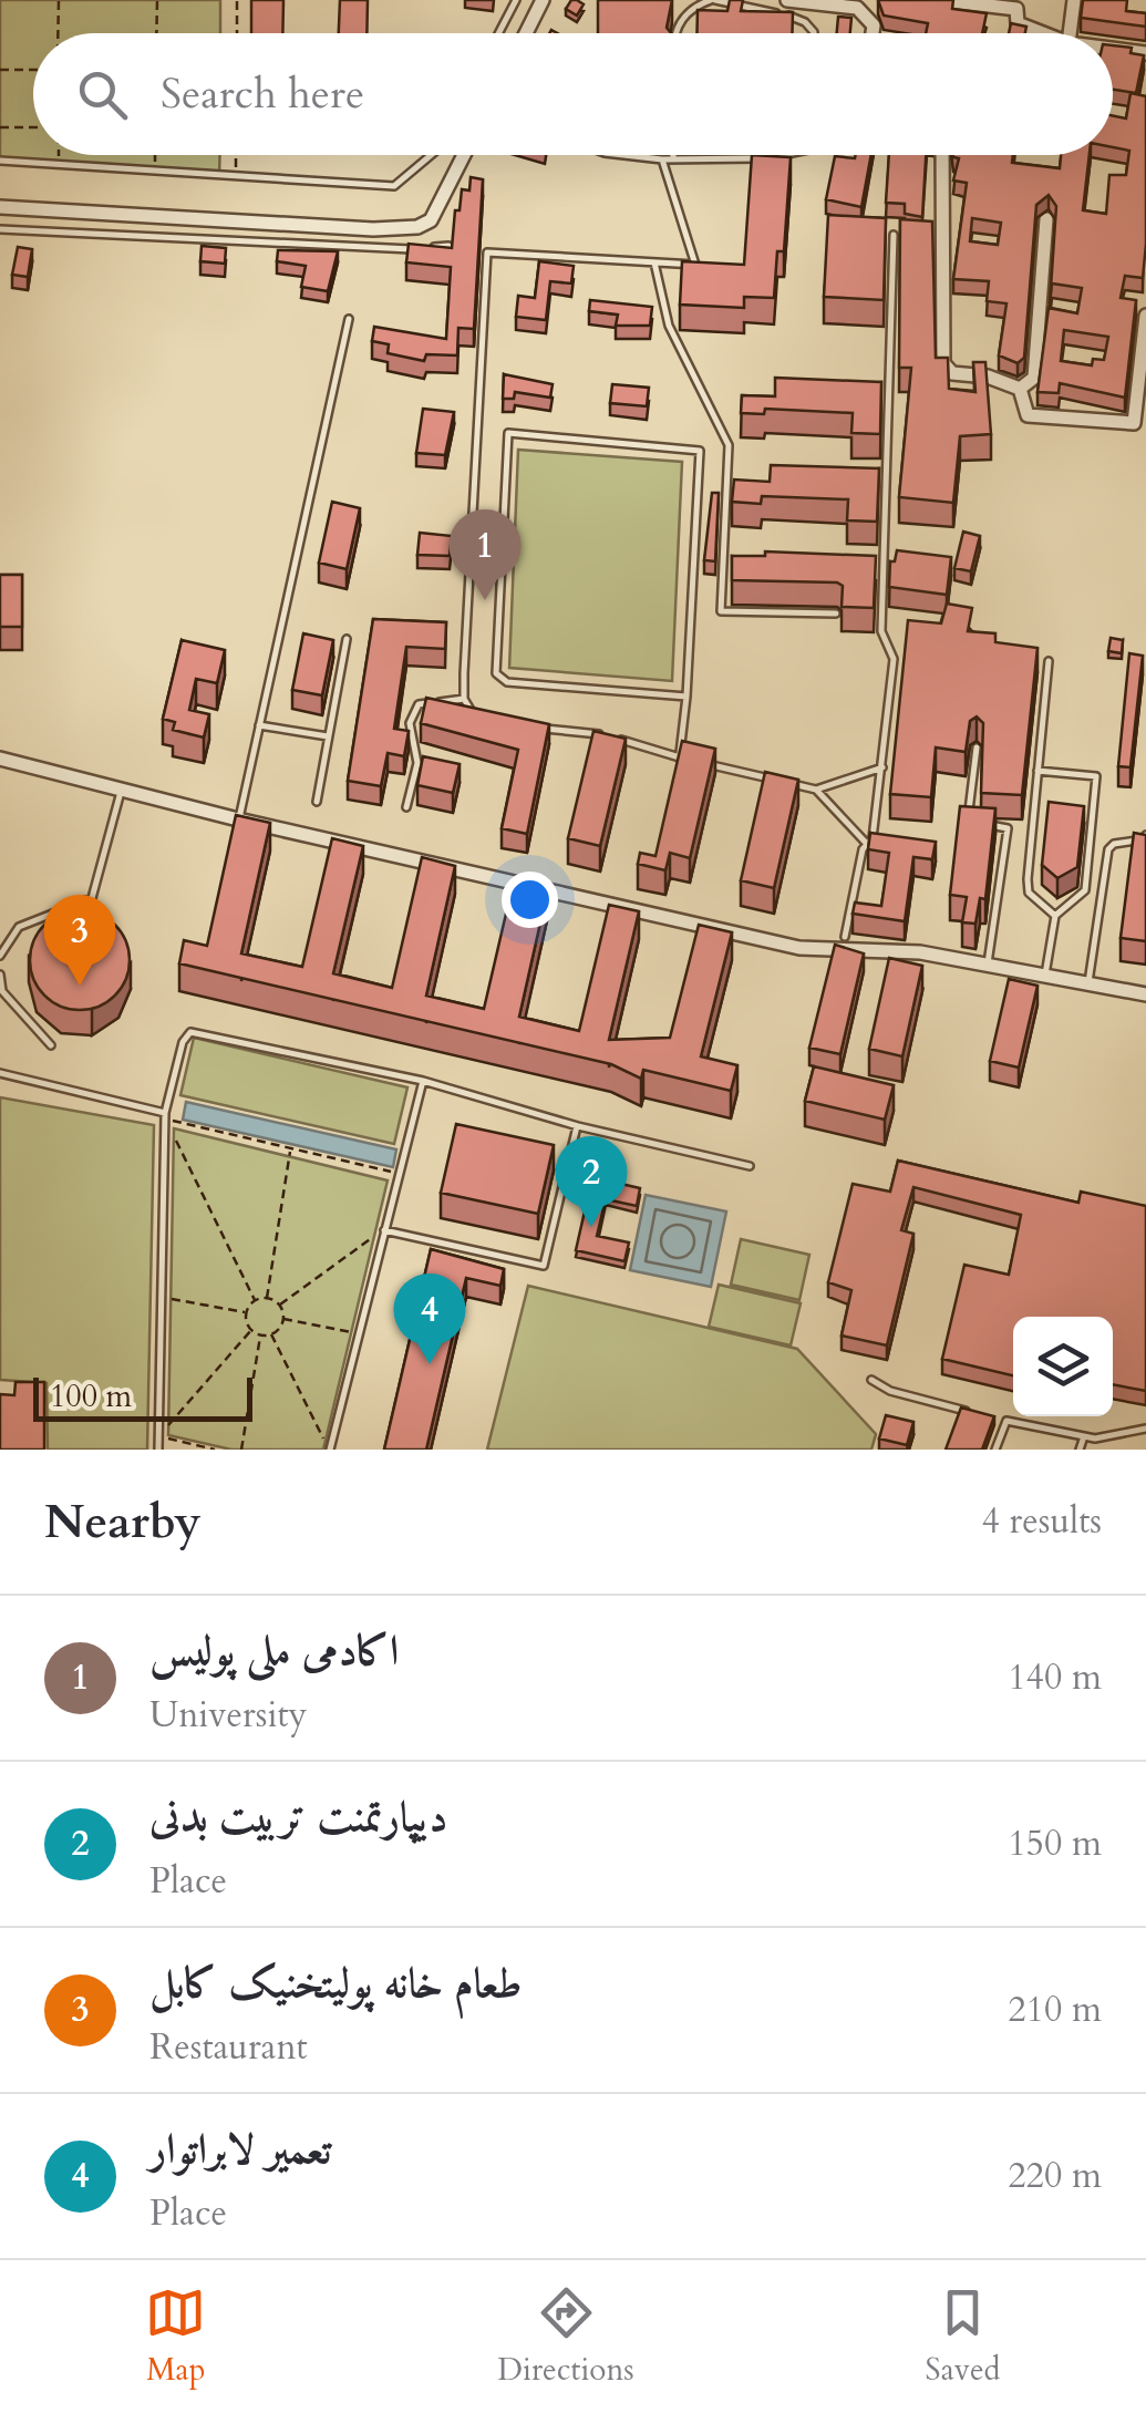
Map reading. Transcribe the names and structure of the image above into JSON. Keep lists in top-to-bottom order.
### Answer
{
  "scale_bar": "100 m",
  "page": {
    "search": "Search here",
    "pins": [
      "1",
      "3",
      "2",
      "4"
    ],
    "scale": "100 m",
    "heading": ["Nearby", "4 results"],
    "list": [
      {
        "mark": "1",
        "name": "اکادمی ملی پولیس",
        "note": "University",
        "value": "140 m"
      },
      {
        "mark": "2",
        "name": "دیپارتمنت تربیت بدنی",
        "note": "Place",
        "value": "150 m"
      },
      {
        "mark": "3",
        "name": "طعام خانه پولیتخنیک کابل",
        "note": "Restaurant",
        "value": "210 m"
      },
      {
        "mark": "4",
        "name": "تعمیر لابراتوار",
        "note": "Place",
        "value": "220 m"
      }
    ],
    "nav": ["Map", "Directions", "Saved"]
  }
}
